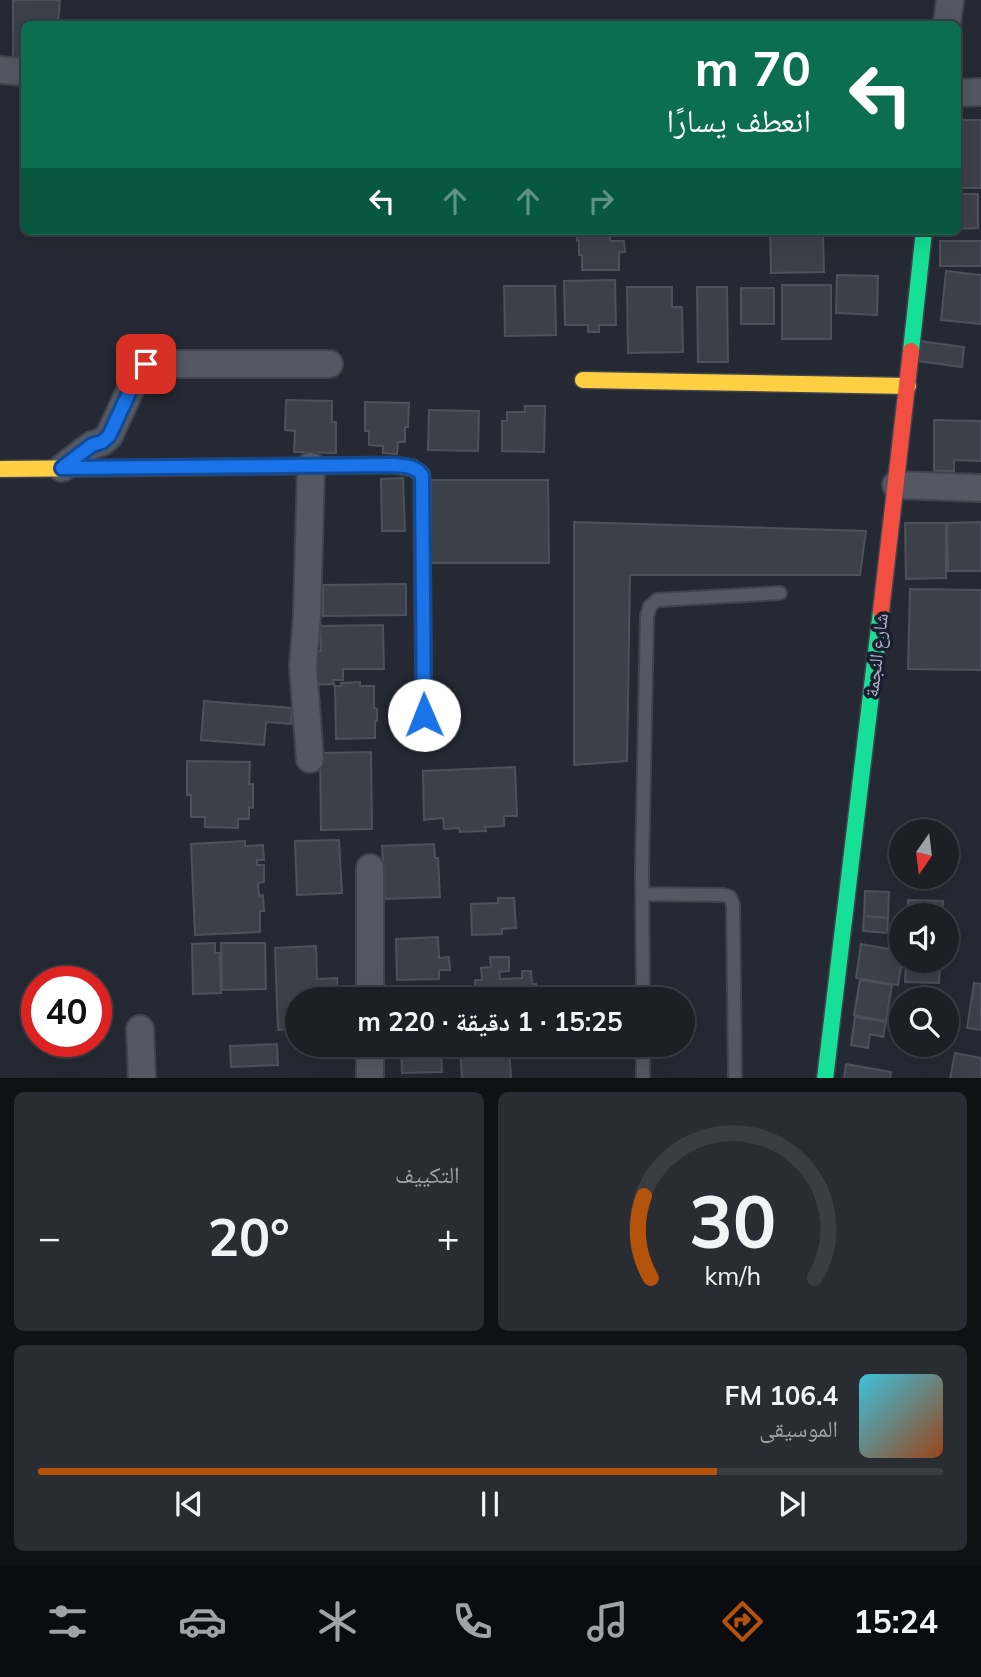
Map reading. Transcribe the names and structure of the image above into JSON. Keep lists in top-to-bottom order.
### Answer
{
  "streets": {
    "street": ["شارع النجمة"]
  },
  "north": "bottom",
  "page": {
    "turn": ["70 m", "انعطف يسارًا"],
    "limit": "40",
    "trip": "15:25 · 1 دقيقة · 220 m",
    "tile": "التكييف",
    "heat": ["−", "20°", "+"],
    "song": ["106.4 FM", "الموسيقى"],
    "tabs": "15:24",
    "gauge": ["30", "km/h"]
  }
}
